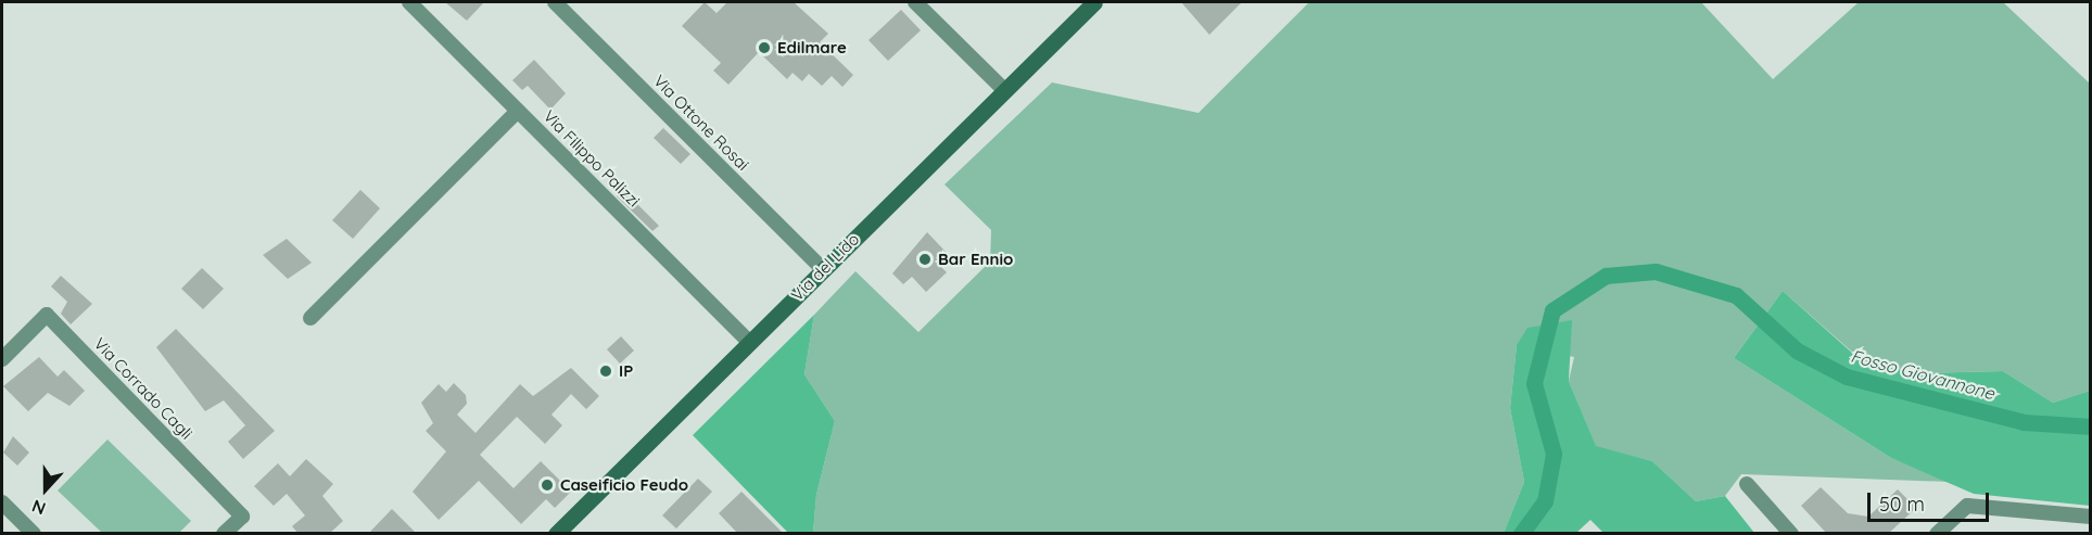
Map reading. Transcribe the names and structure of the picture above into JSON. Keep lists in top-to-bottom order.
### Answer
{
  "streets": {
    "main road": ["Via del Lido"],
    "street": ["Via Ottone Rosai", "Via Filippo Palizzi", "Via Corrado Cagli"]
  },
  "crossings": [
    ["Via Ottone Rosai", "Via del Lido"],
    ["Via Filippo Palizzi", "Via del Lido"]
  ],
  "water": ["Fosso Giovannone"],
  "places": [
    "Edilmare",
    "Bar Ennio",
    "IP",
    "Caseificio Feudo"
  ],
  "scale_bar": "50 m",
  "north": "bottom"
}
